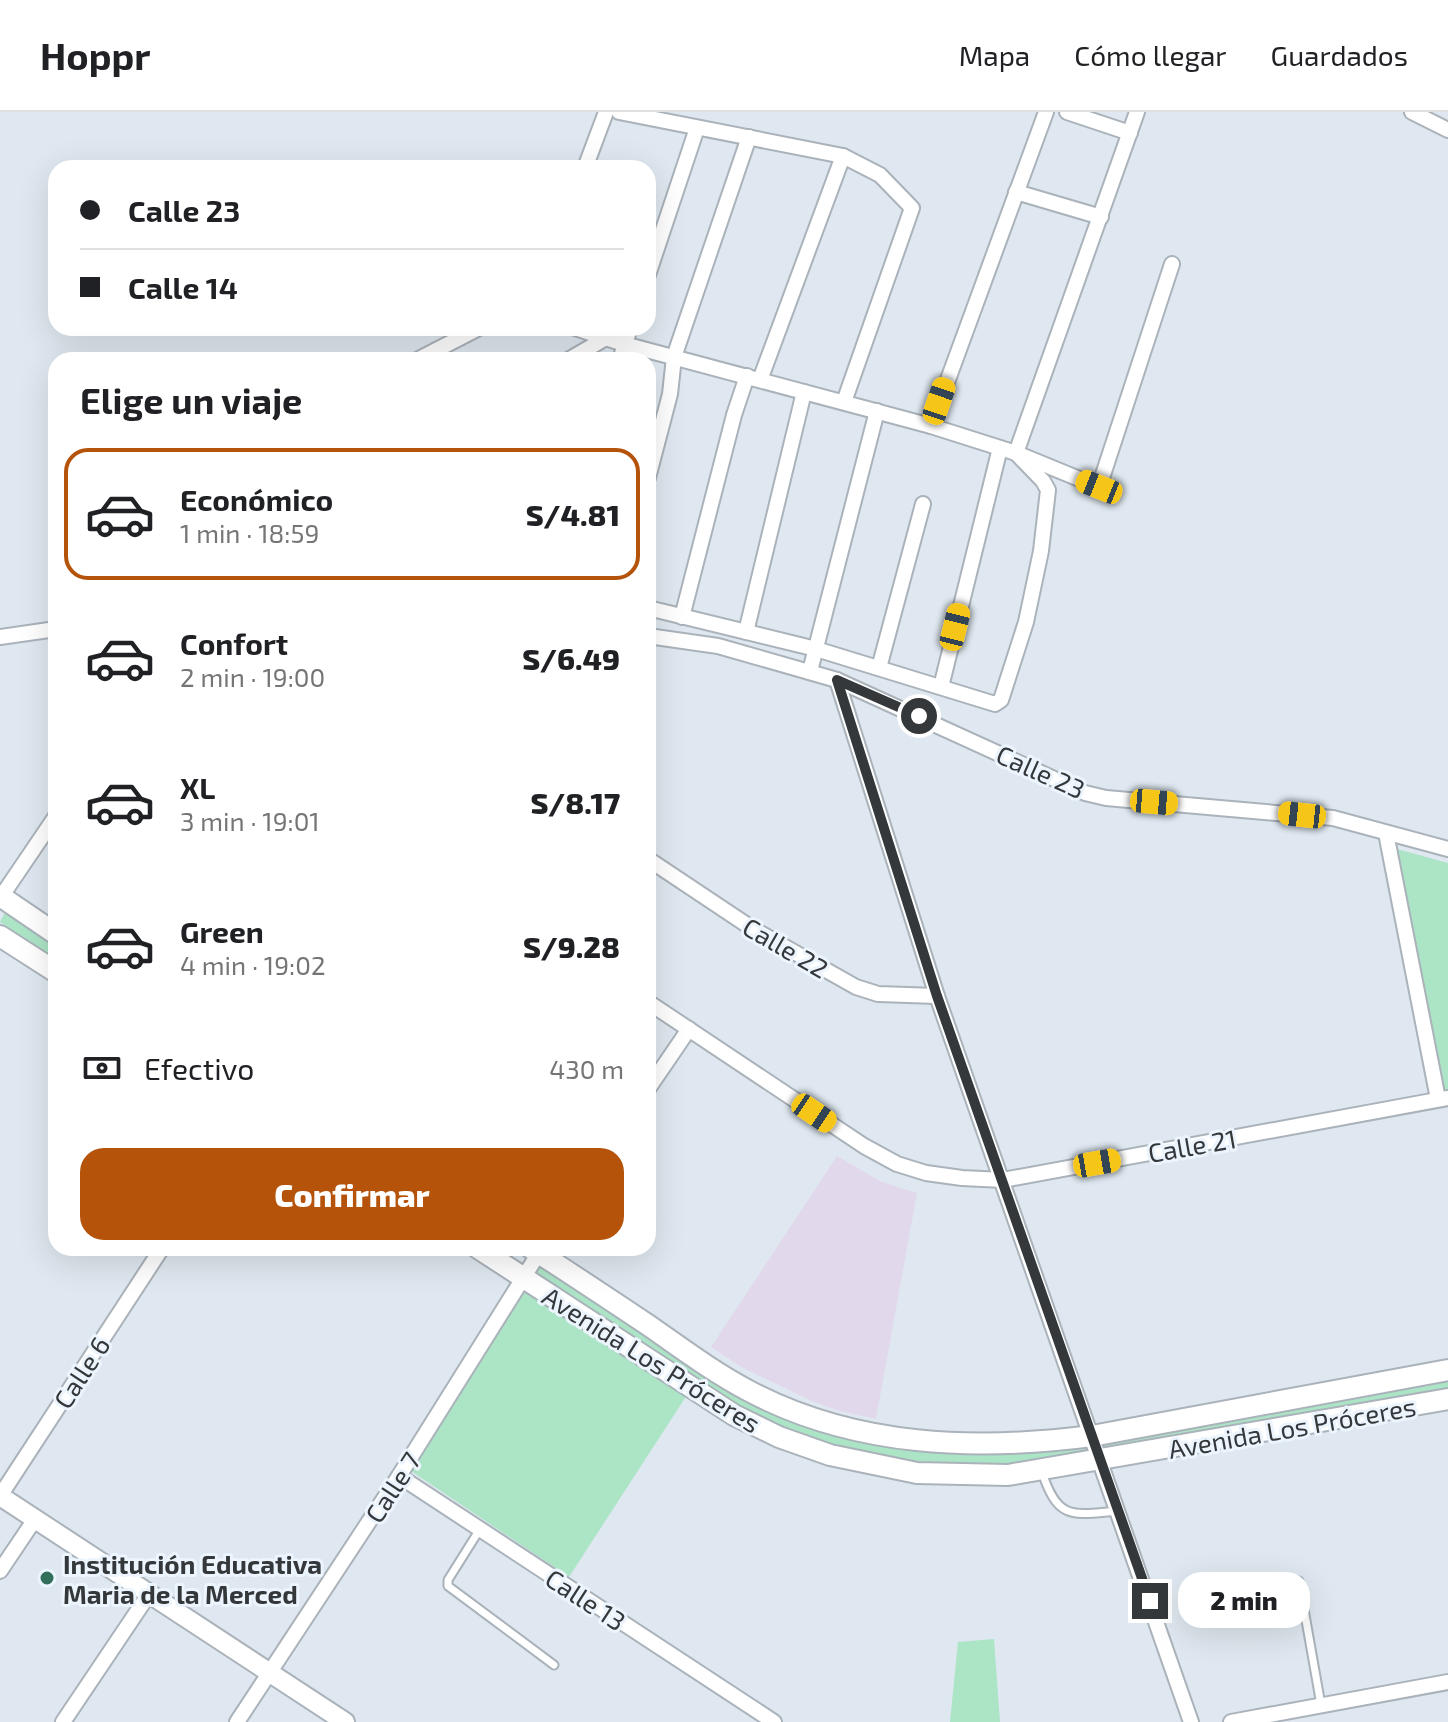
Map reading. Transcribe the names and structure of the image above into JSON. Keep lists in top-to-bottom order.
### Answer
{
  "streets": {
    "main road": ["Avenida Los Próceres"],
    "street": [
      "Calle 23",
      "Calle 22",
      "Calle 21",
      "Calle 6",
      "Calle 7",
      "Calle 13"
    ]
  },
  "crossings": [
    ["Avenida Los Próceres", "Calle 7"],
    ["Calle 7", "Calle 13"]
  ],
  "places": ["Institución Educativa Maria de la Merced"],
  "page": {
    "header": "Hoppr",
    "nav": ["Mapa", "Cómo llegar", "Guardados"],
    "banner": ["Calle 23", "Calle 14"],
    "heading": "Elige un viaje",
    "list": [
      {
        "name": "Económico",
        "note": "1 min · 18:59",
        "value": "S/4.81"
      },
      {
        "name": "Confort",
        "note": "2 min · 19:00",
        "value": "S/6.49"
      },
      {
        "name": "XL",
        "note": "3 min · 19:01",
        "value": "S/8.17"
      },
      {
        "name": "Green",
        "note": "4 min · 19:02",
        "value": "S/9.28"
      }
    ],
    "pay": ["Efectivo", "430 m"],
    "buttons": "Confirmar",
    "bubble": "2 min"
  }
}
